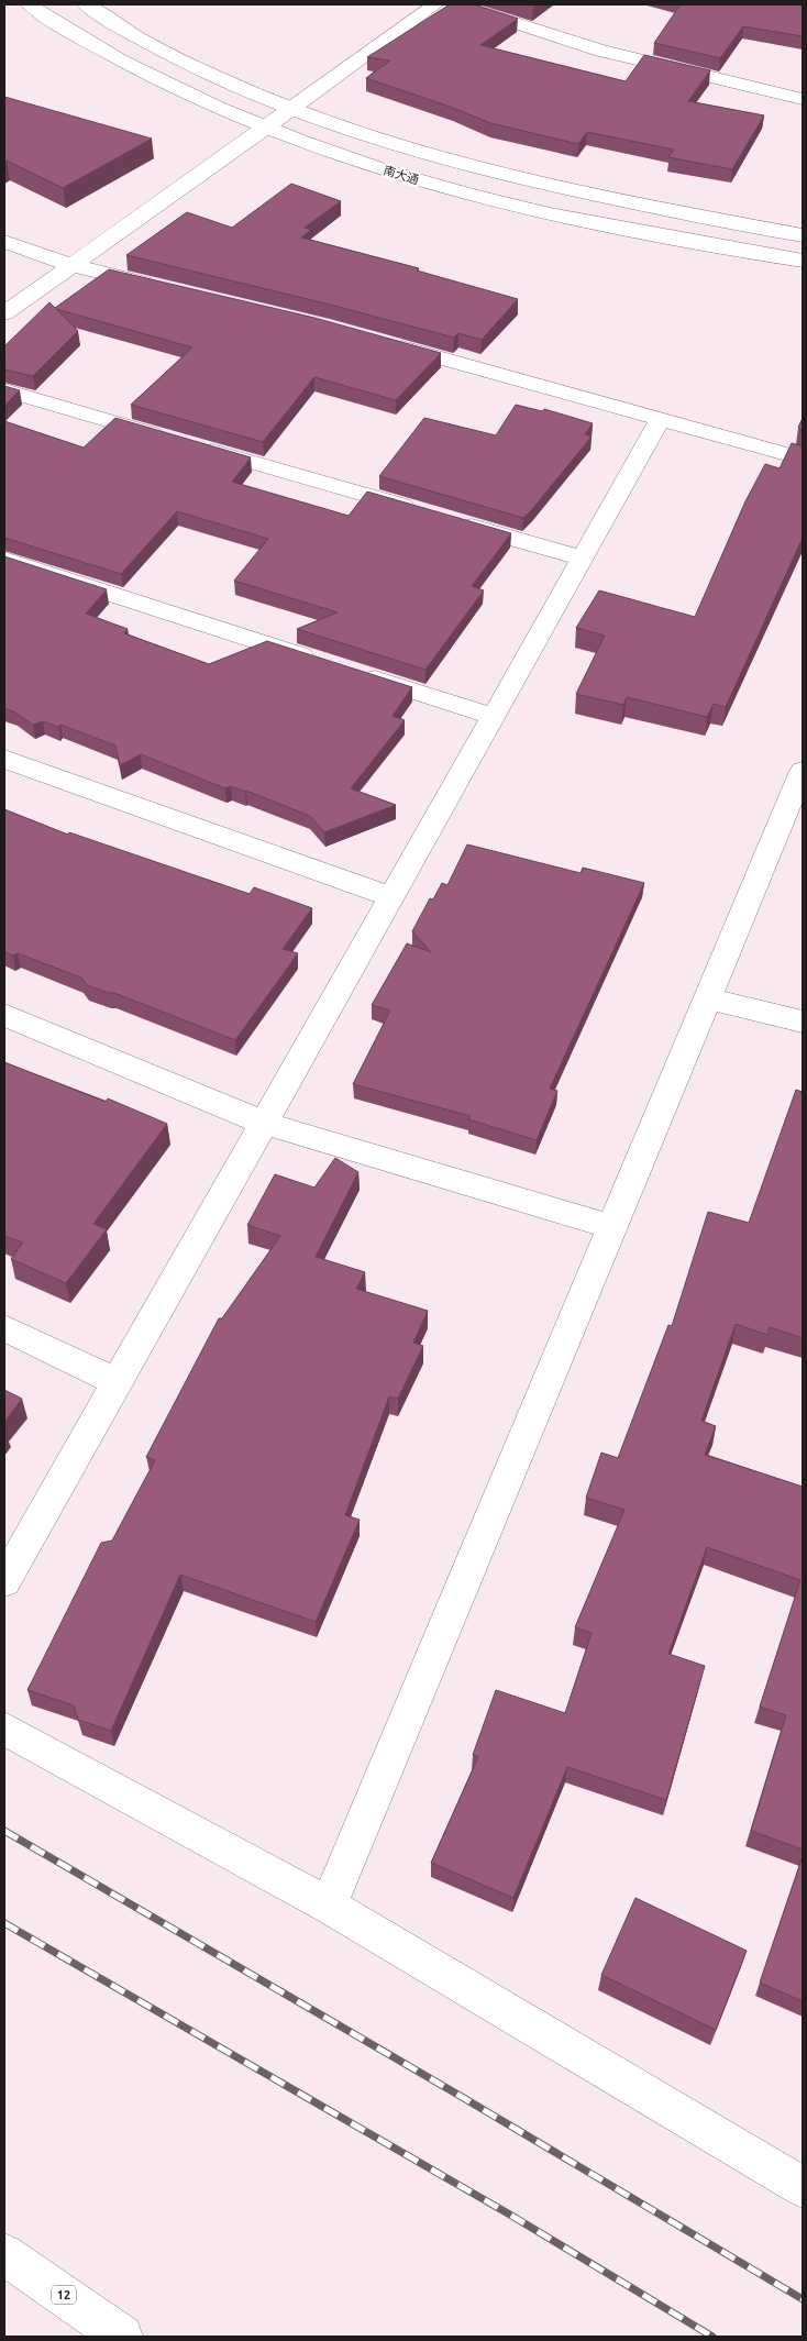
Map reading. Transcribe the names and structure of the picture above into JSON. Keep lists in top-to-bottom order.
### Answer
{
  "streets": {
    "main road": ["南大通", "12"]
  }
}
